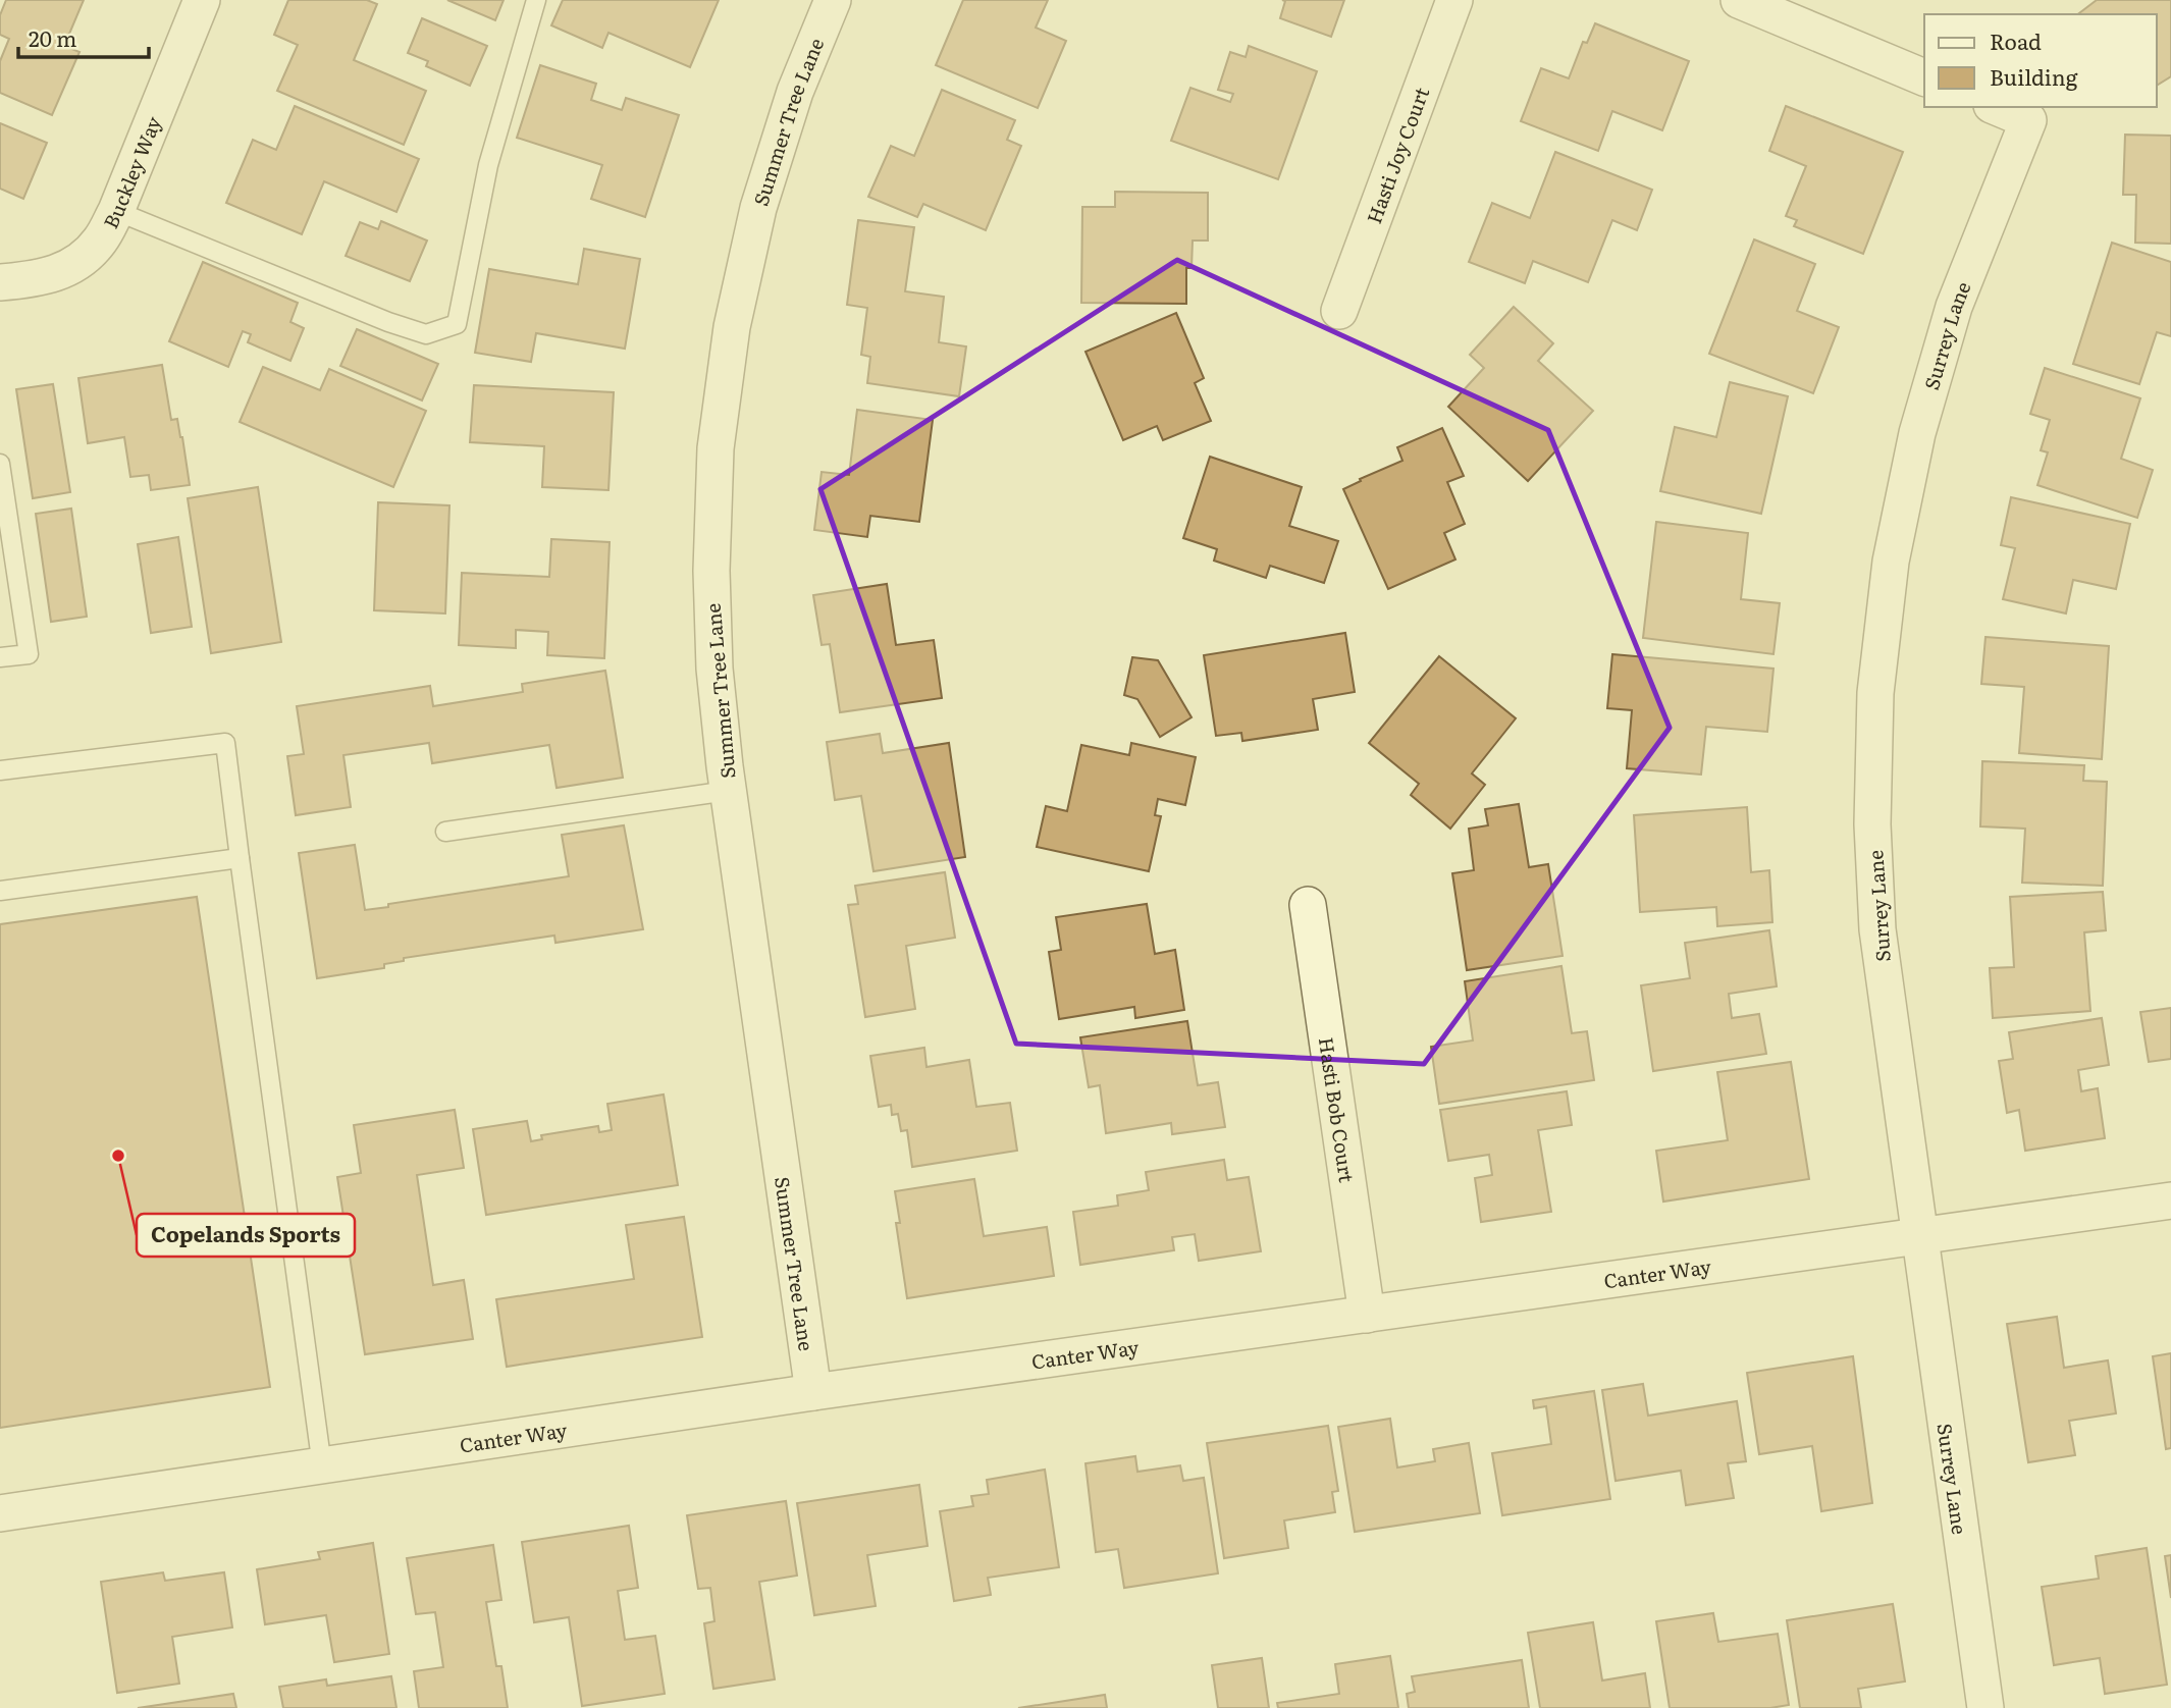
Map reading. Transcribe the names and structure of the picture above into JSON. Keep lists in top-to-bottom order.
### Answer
{
  "streets": {
    "street": [
      "Summer Tree Lane",
      "Hasti Joy Court",
      "Buckley Way",
      "Surrey Lane",
      "Hasti Bob Court",
      "Canter Way"
    ]
  },
  "crossings": [
    ["Summer Tree Lane", "Canter Way"],
    ["Surrey Lane", "Canter Way"],
    ["Hasti Bob Court", "Canter Way"]
  ],
  "places": ["Copelands Sports"],
  "legend": ["Road", "Building"],
  "scale_bar": "20 m"
}
